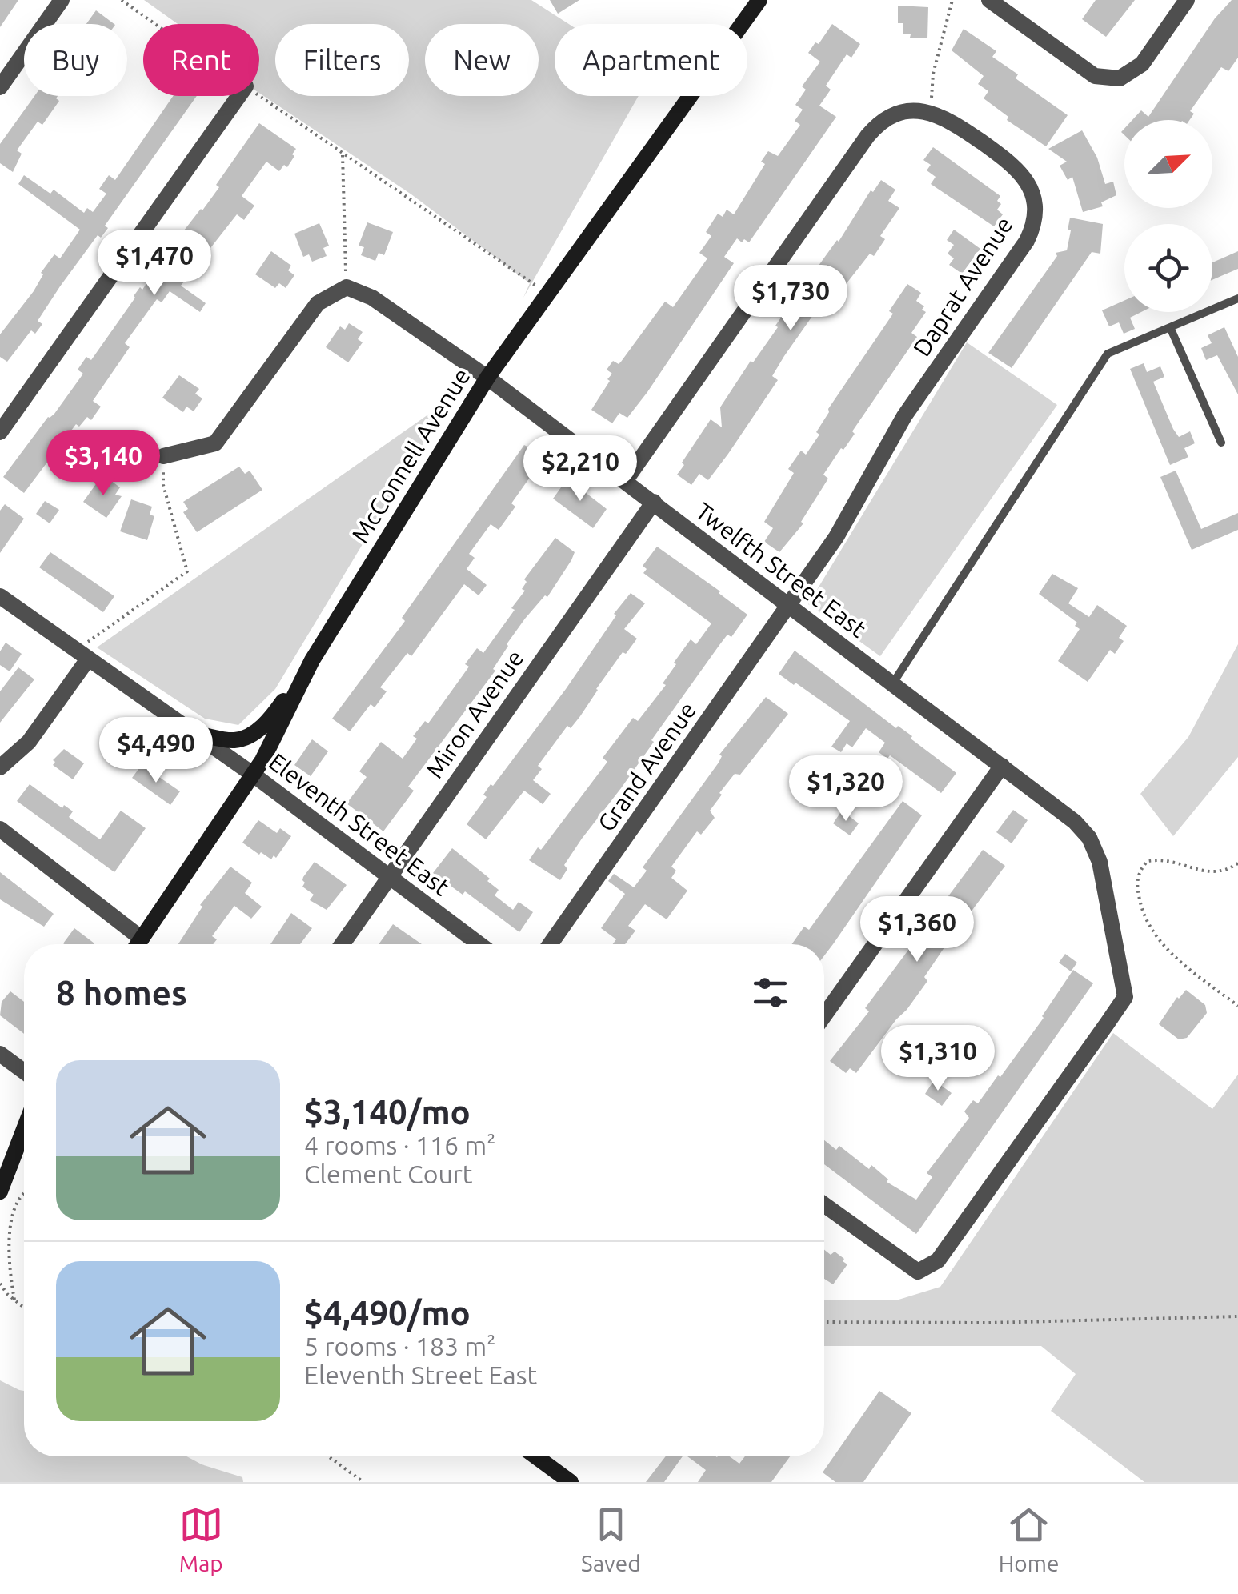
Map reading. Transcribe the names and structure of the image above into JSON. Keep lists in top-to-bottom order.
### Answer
{
  "streets": {
    "main road": ["McConnell Avenue"],
    "street": [
      "Daprat Avenue",
      "Twelfth Street East",
      "Miron Avenue",
      "Grand Avenue",
      "Eleventh Street East"
    ]
  },
  "crossings": [
    ["Daprat Avenue", "Twelfth Street East"],
    ["Daprat Avenue", "Grand Avenue"],
    ["McConnell Avenue", "Twelfth Street East"],
    ["McConnell Avenue", "Eleventh Street East"],
    ["Twelfth Street East", "Miron Avenue"],
    ["Twelfth Street East", "Grand Avenue"],
    ["Miron Avenue", "Eleventh Street East"]
  ],
  "north": "top right",
  "page": {
    "chip": [
      "Buy",
      "Rent",
      "Filters",
      "New",
      "Apartment"
    ],
    "price": [
      "$1,470",
      "$1,730",
      "$3,140",
      "$2,210",
      "$4,490",
      "$1,320",
      "$1,360",
      "$1,310"
    ],
    "heading": "8 homes",
    "list": [
      {
        "name": "$3,140/mo",
        "note": "4 rooms · 116 m² · Clement Court"
      },
      {
        "name": "$4,490/mo",
        "note": "5 rooms · 183 m² · Eleventh Street East"
      }
    ],
    "tabs": ["Map", "Saved", "Home"]
  }
}
